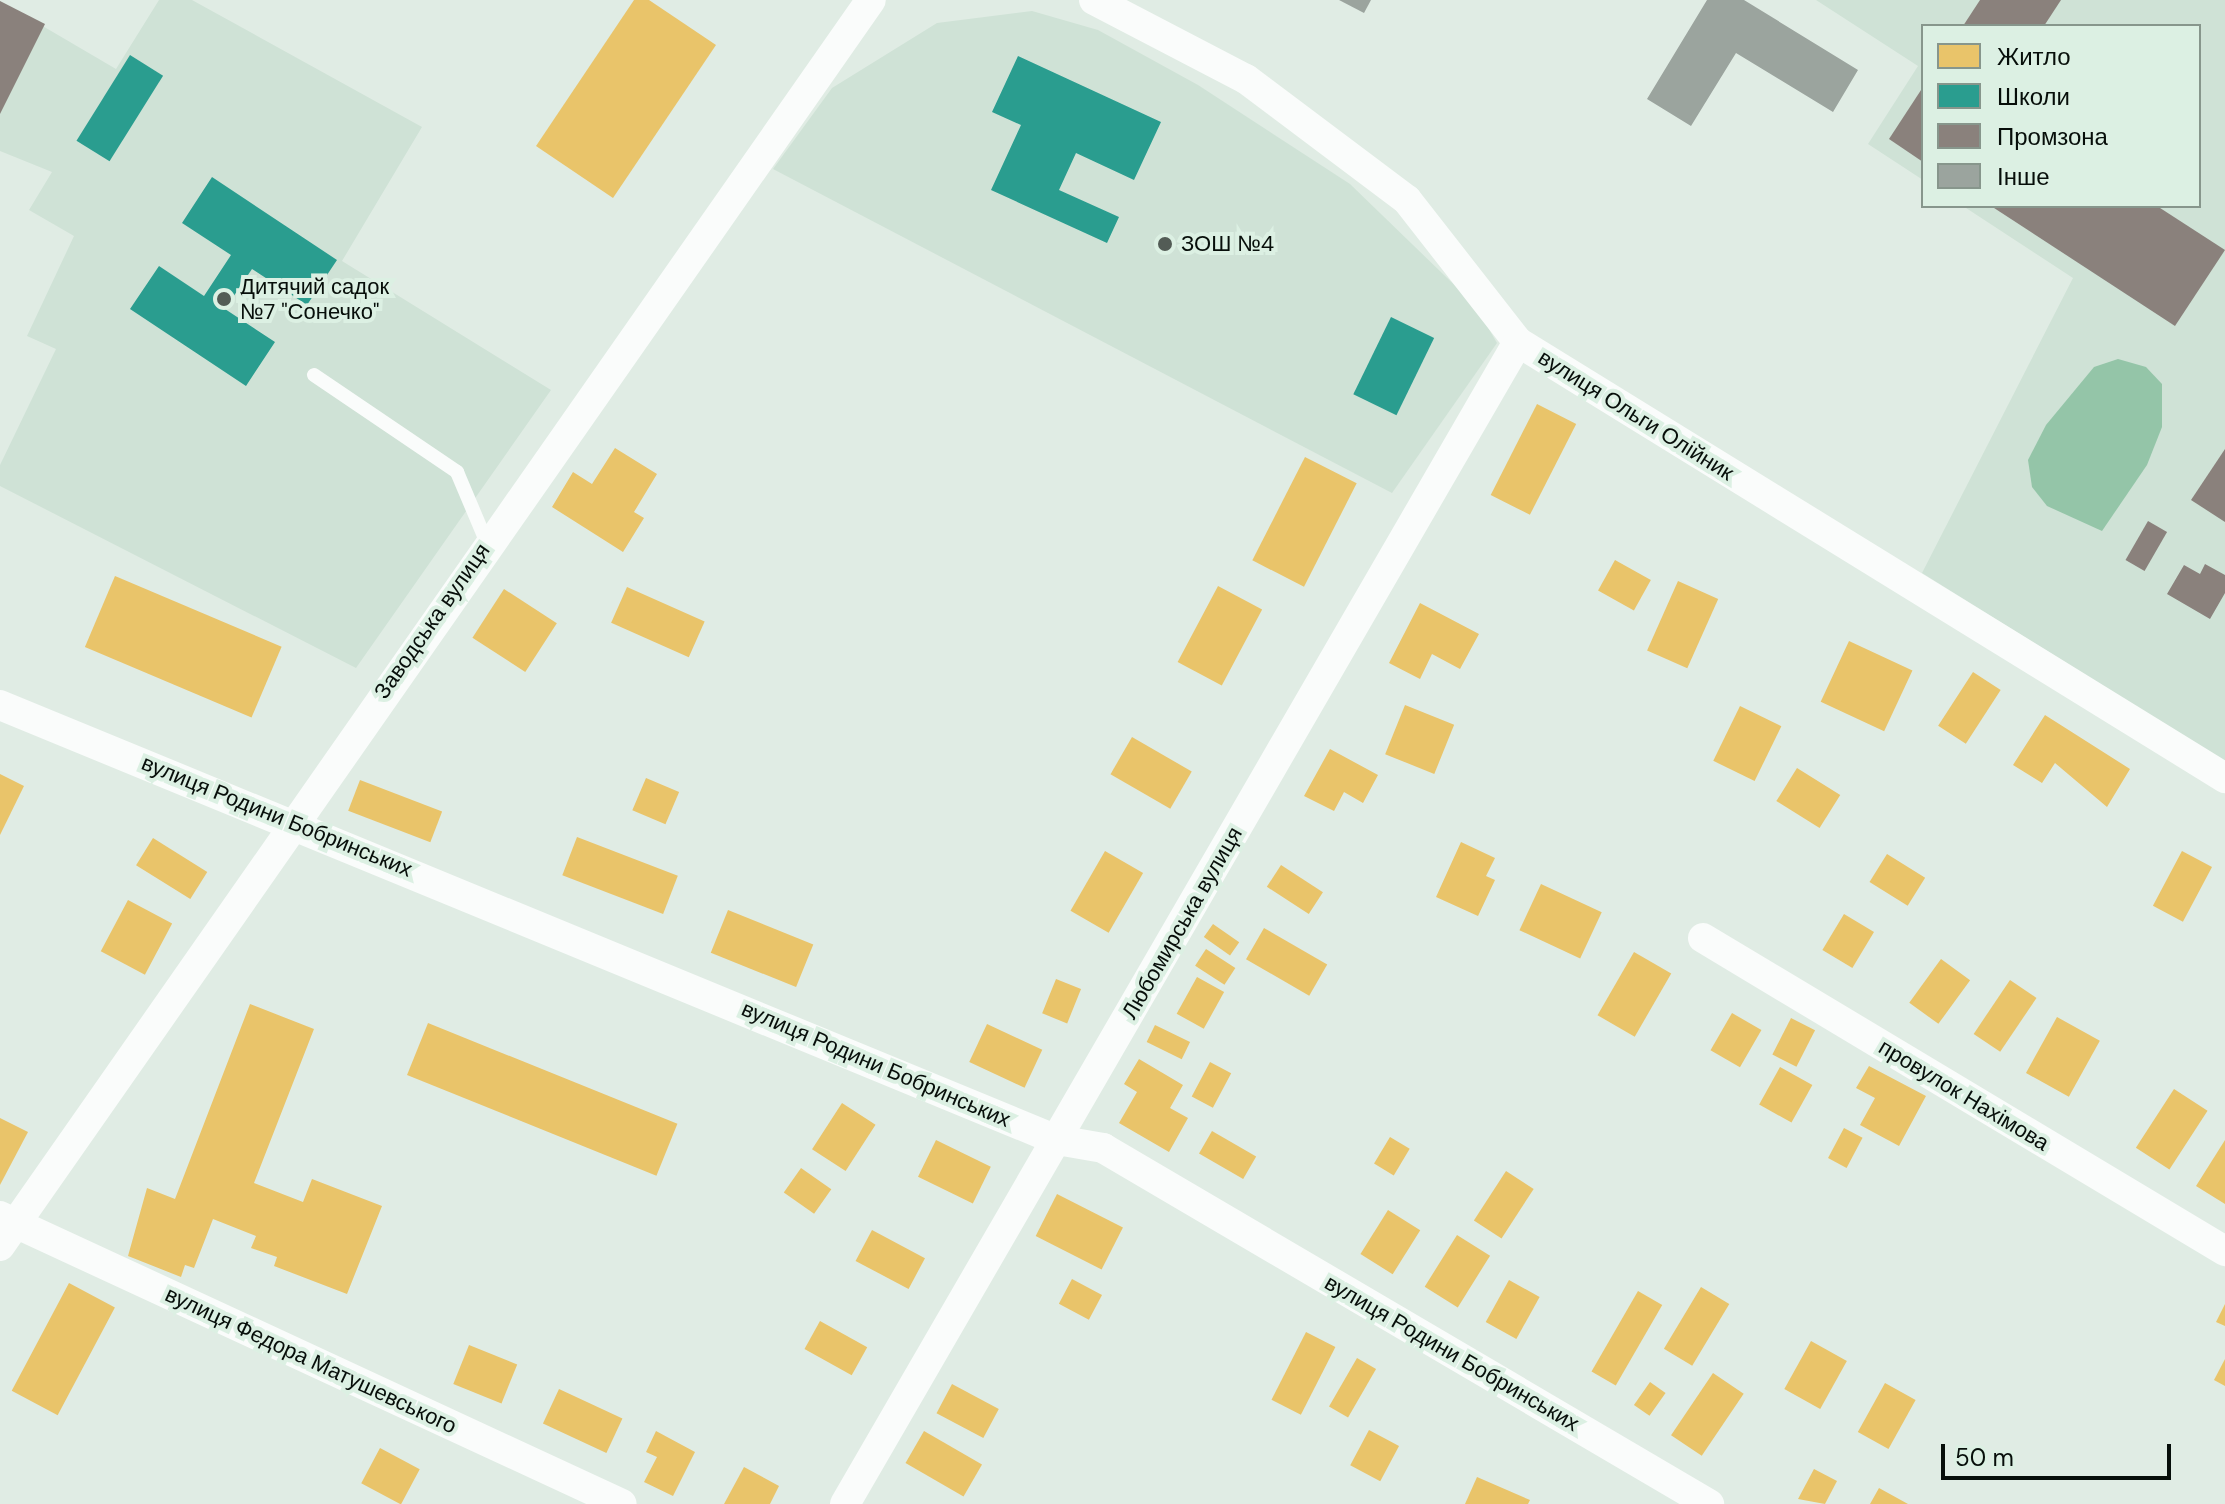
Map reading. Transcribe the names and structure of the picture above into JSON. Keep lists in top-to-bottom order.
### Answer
{
  "streets": {
    "street": [
      "вулиця Ольги Олійник",
      "Заводська вулиця",
      "вулиця Родини Бобринських",
      "Любомирська вулиця",
      "провулок Нахімова",
      "вулиця Федора Матушевського"
    ]
  },
  "crossings": [
    ["вулиця Ольги Олійник", "Любомирська вулиця"],
    ["Заводська вулиця", "вулиця Родини Бобринських"],
    ["Заводська вулиця", "вулиця Федора Матушевського"],
    ["вулиця Родини Бобринських", "Любомирська вулиця"]
  ],
  "places": ["ЗОШ №4", "Дитячий садок №7 \"Сонечко\""],
  "legend": [
    "Житло",
    "Школи",
    "Промзона",
    "Інше"
  ],
  "scale_bar": "50 m"
}
